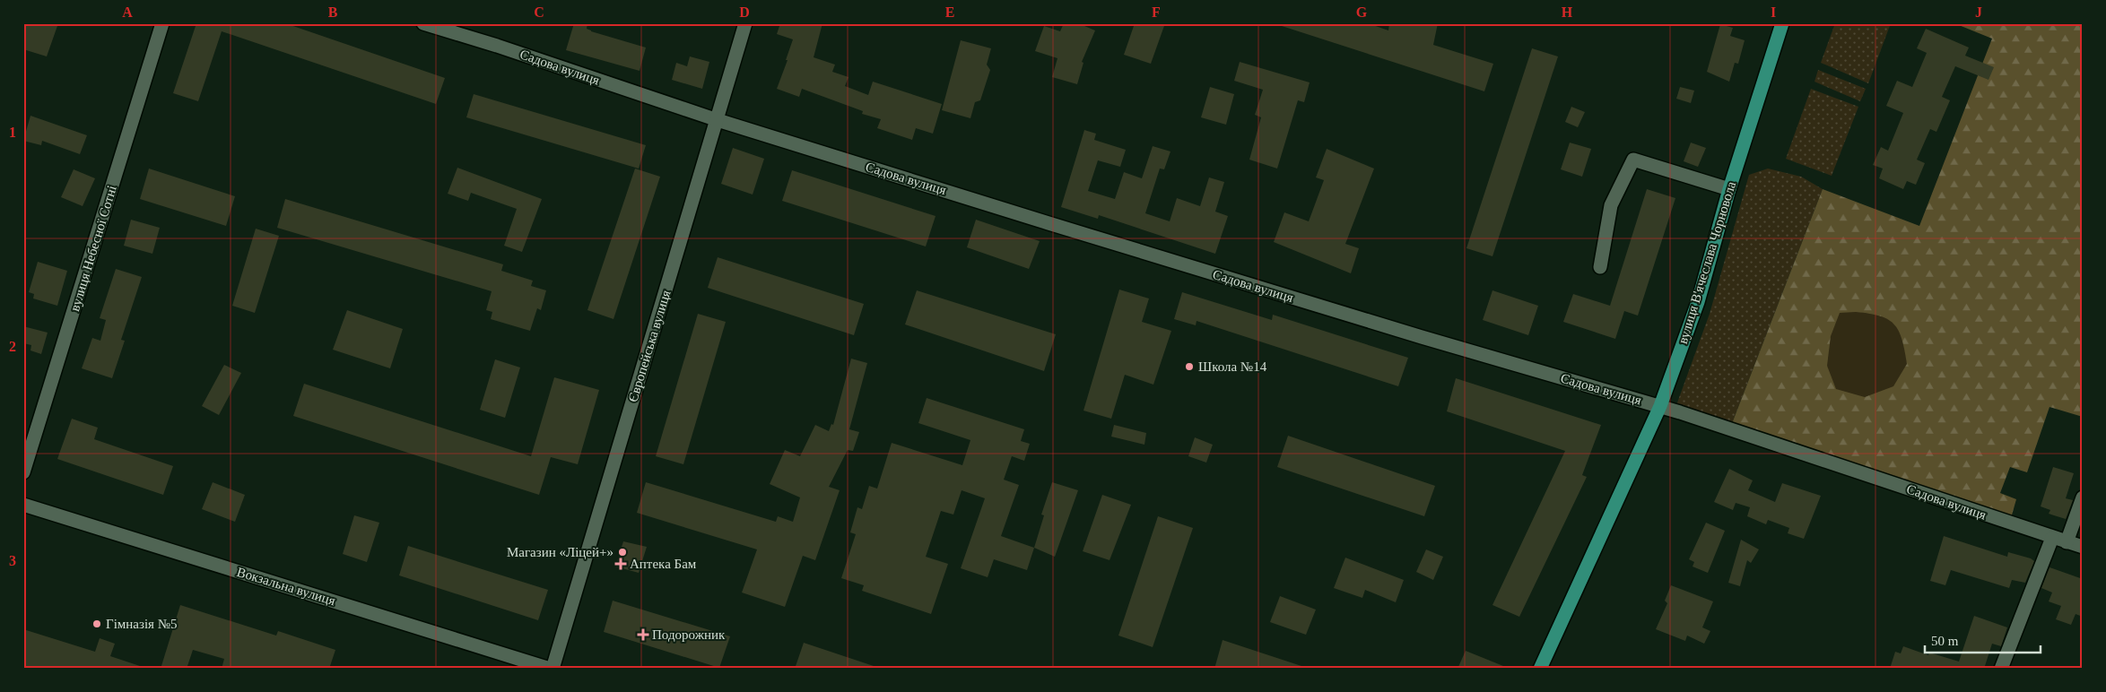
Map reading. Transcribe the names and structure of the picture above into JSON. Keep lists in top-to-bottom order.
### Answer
{
  "streets": {
    "main road": ["вулиця В'ячеслава Чорновола"],
    "street": [
      "Садова вулиця",
      "вулиця Небесної Сотні",
      "Європейська вулиця",
      "Вокзальна вулиця"
    ]
  },
  "crossings": [
    ["Садова вулиця", "вулиця В'ячеслава Чорновола"],
    ["Садова вулиця", "Європейська вулиця"],
    ["Європейська вулиця", "Вокзальна вулиця"]
  ],
  "places": {
    "other": ["Школа №14", "Магазин «Ліцей+»", "Гімназія №5"],
    "health": ["Аптека Бам", "Подорожник"]
  },
  "scale_bar": "50 m",
  "grid": {
    "columns": [
      "A",
      "B",
      "C",
      "D",
      "E",
      "F",
      "G",
      "H",
      "I",
      "J"
    ],
    "rows": ["1", "2", "3"]
  }
}
